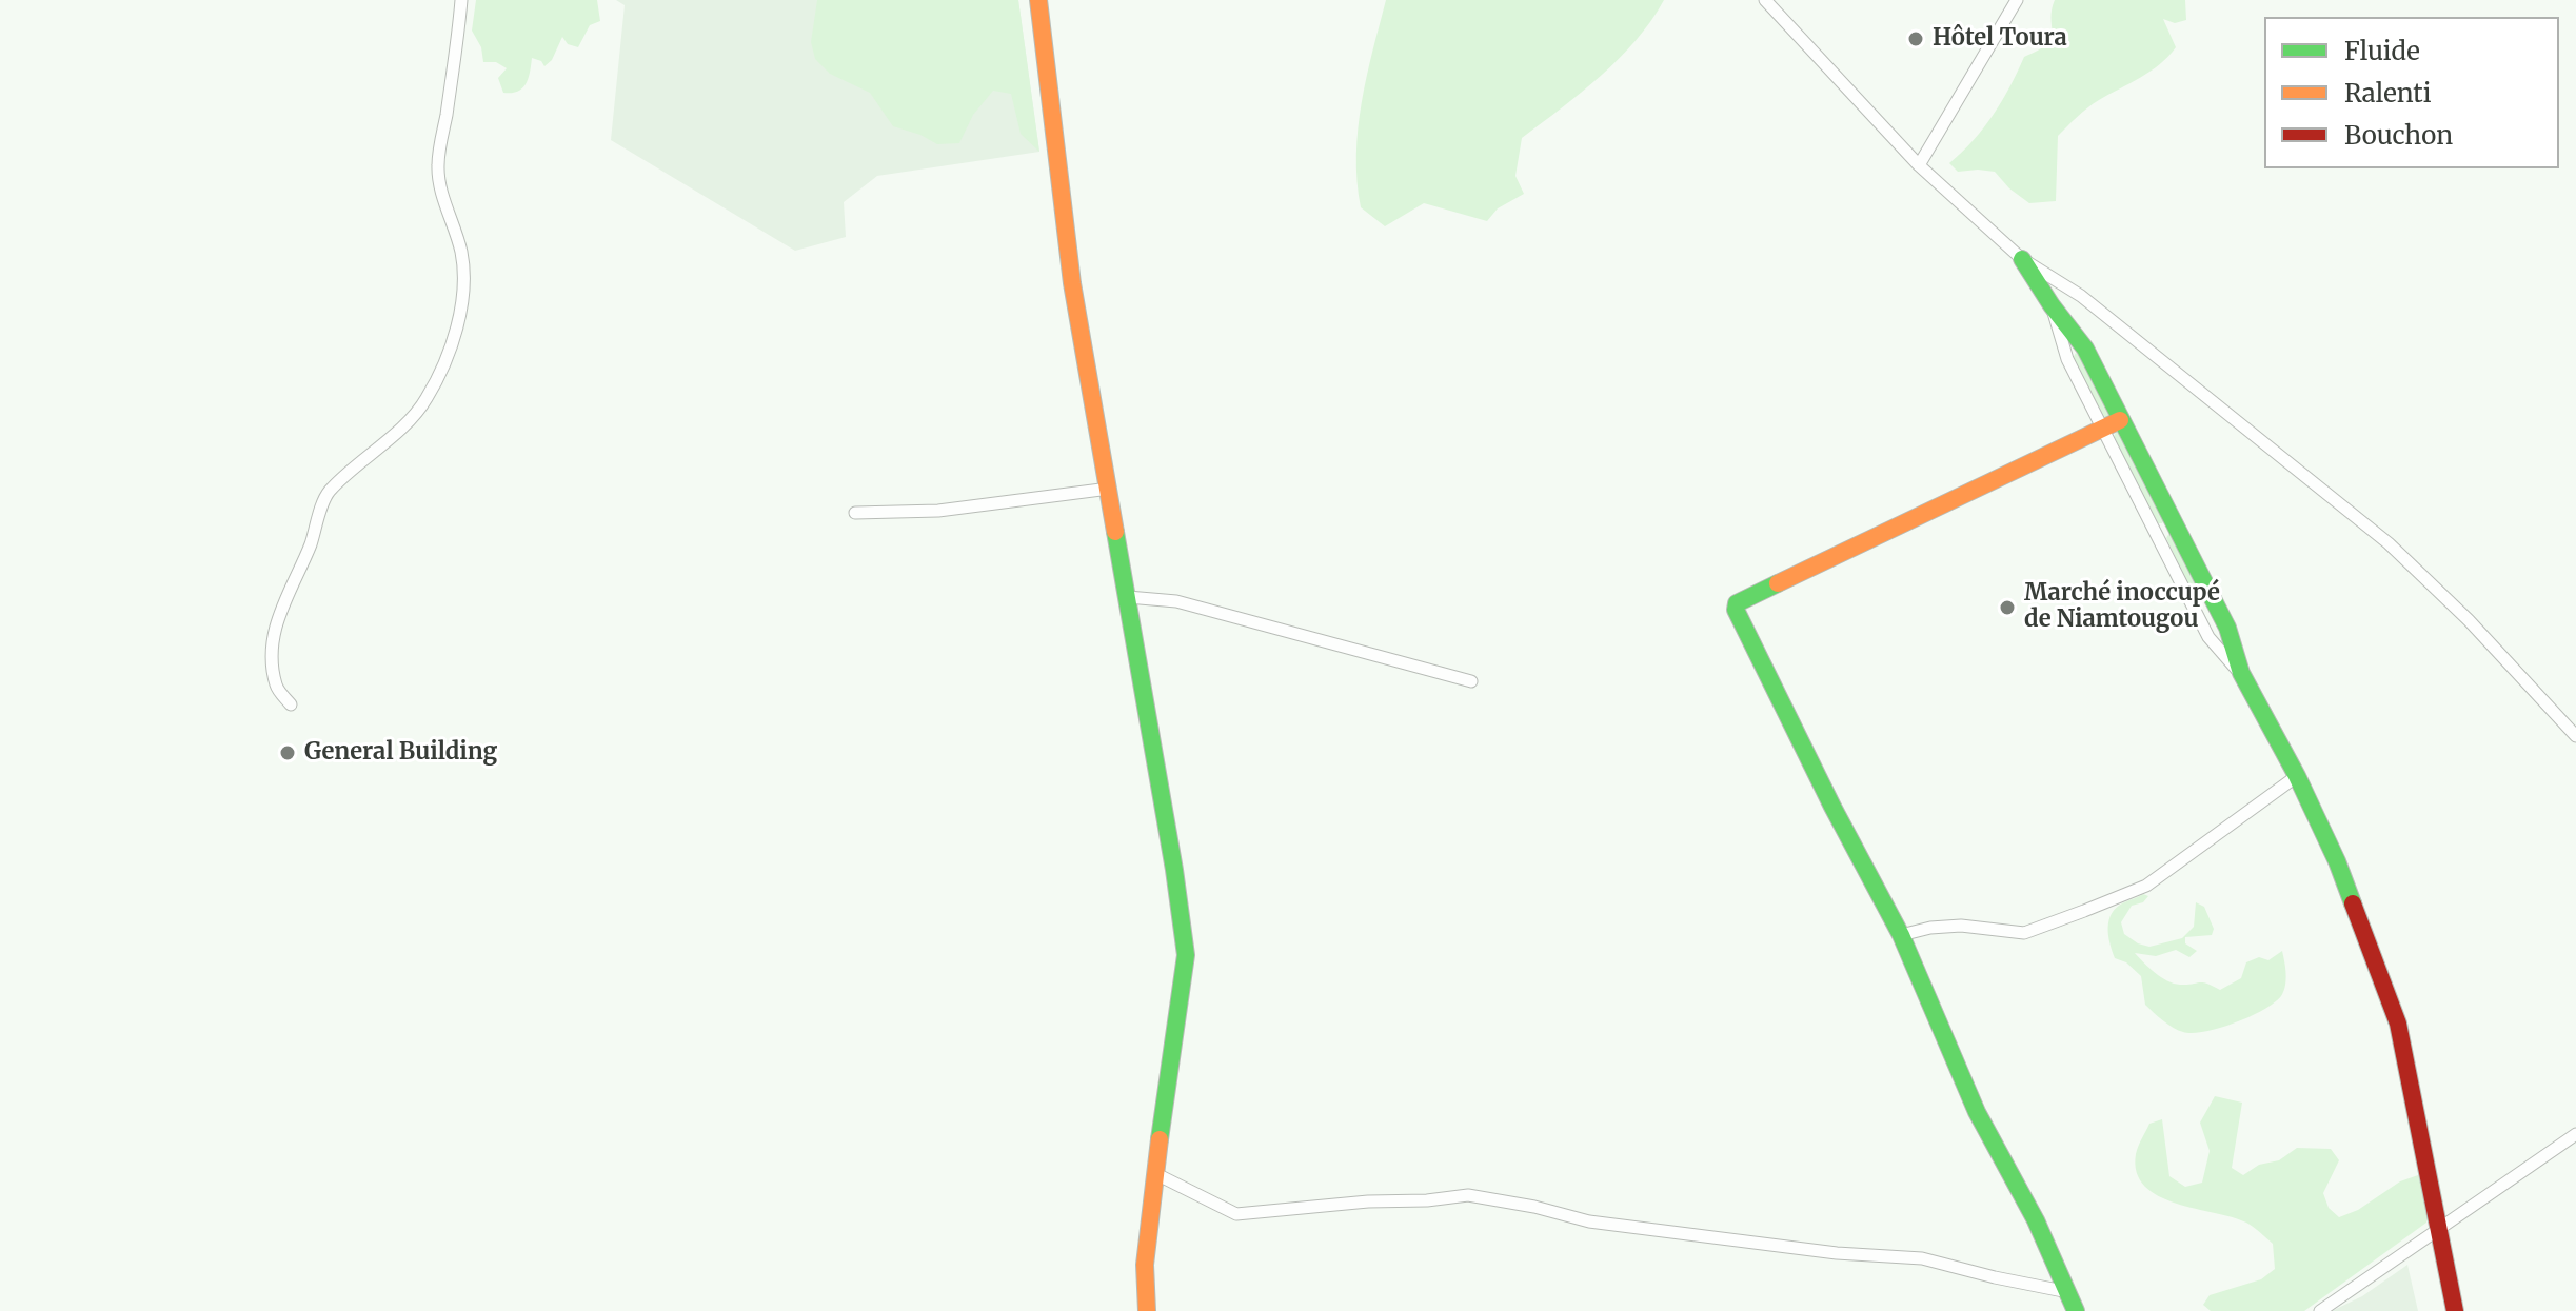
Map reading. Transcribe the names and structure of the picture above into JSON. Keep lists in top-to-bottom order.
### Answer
{
  "places": ["Hôtel Toura", "Marché inoccupé de Niamtougou", "General Building"],
  "legend": ["Fluide", "Ralenti", "Bouchon"]
}
